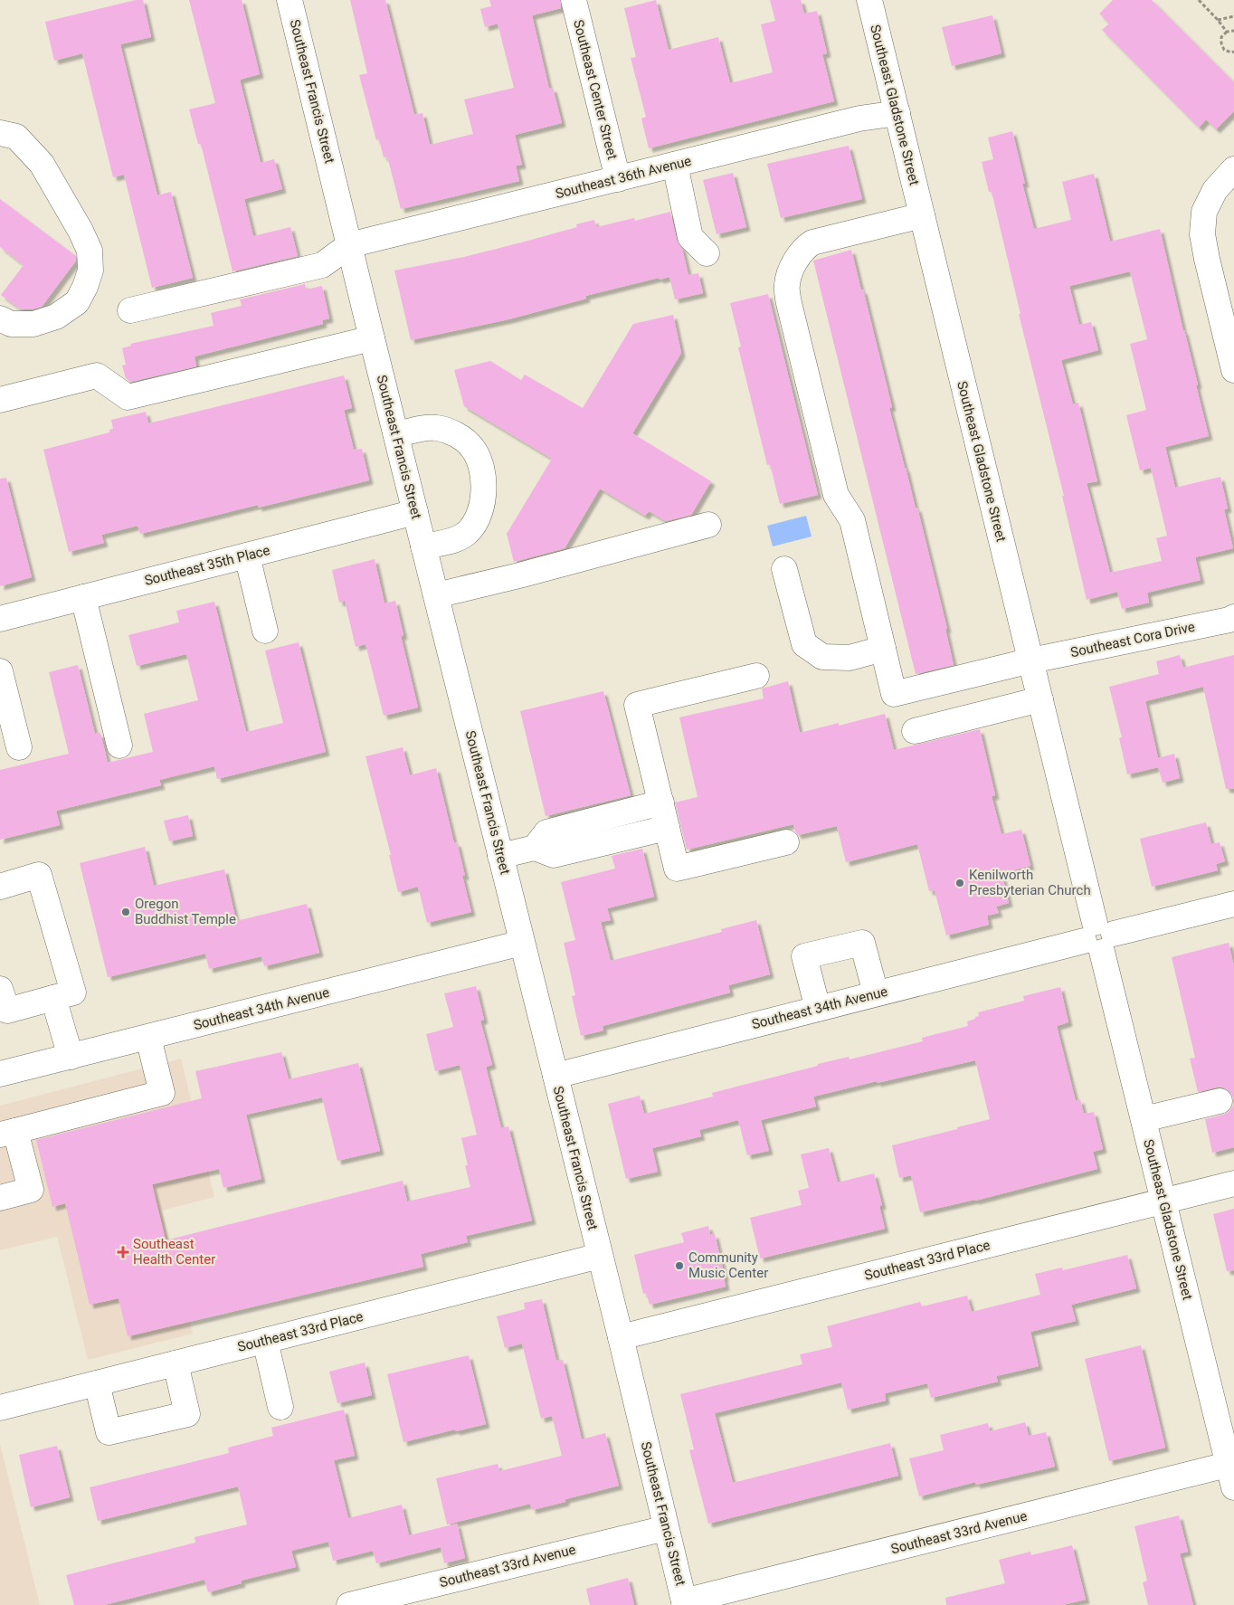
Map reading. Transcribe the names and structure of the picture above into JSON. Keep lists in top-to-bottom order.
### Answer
{
  "streets": {
    "street": [
      "Southeast Center Street",
      "Southeast Francis Street",
      "Southeast Gladstone Street",
      "Southeast 36th Avenue",
      "Southeast 35th Place",
      "Southeast Cora Drive",
      "Southeast 34th Avenue",
      "Southeast 33rd Place",
      "Southeast 33rd Avenue"
    ]
  },
  "crossings": [
    ["Southeast Center Street", "Southeast 36th Avenue"],
    ["Southeast Francis Street", "Southeast 36th Avenue"],
    ["Southeast Francis Street", "Southeast 35th Place"],
    ["Southeast Francis Street", "Southeast 34th Avenue"],
    ["Southeast Francis Street", "Southeast 33rd Place"],
    ["Southeast Francis Street", "Southeast 33rd Avenue"],
    ["Southeast Gladstone Street", "Southeast 36th Avenue"],
    ["Southeast Gladstone Street", "Southeast Cora Drive"],
    ["Southeast Gladstone Street", "Southeast 34th Avenue"],
    ["Southeast Gladstone Street", "Southeast 33rd Place"],
    ["Southeast Gladstone Street", "Southeast 33rd Avenue"]
  ],
  "places": {
    "other": ["Kenilworth Presbyterian Church", "Oregon Buddhist Temple", "Community Music Center"],
    "health": ["Southeast Health Center"]
  }
}
